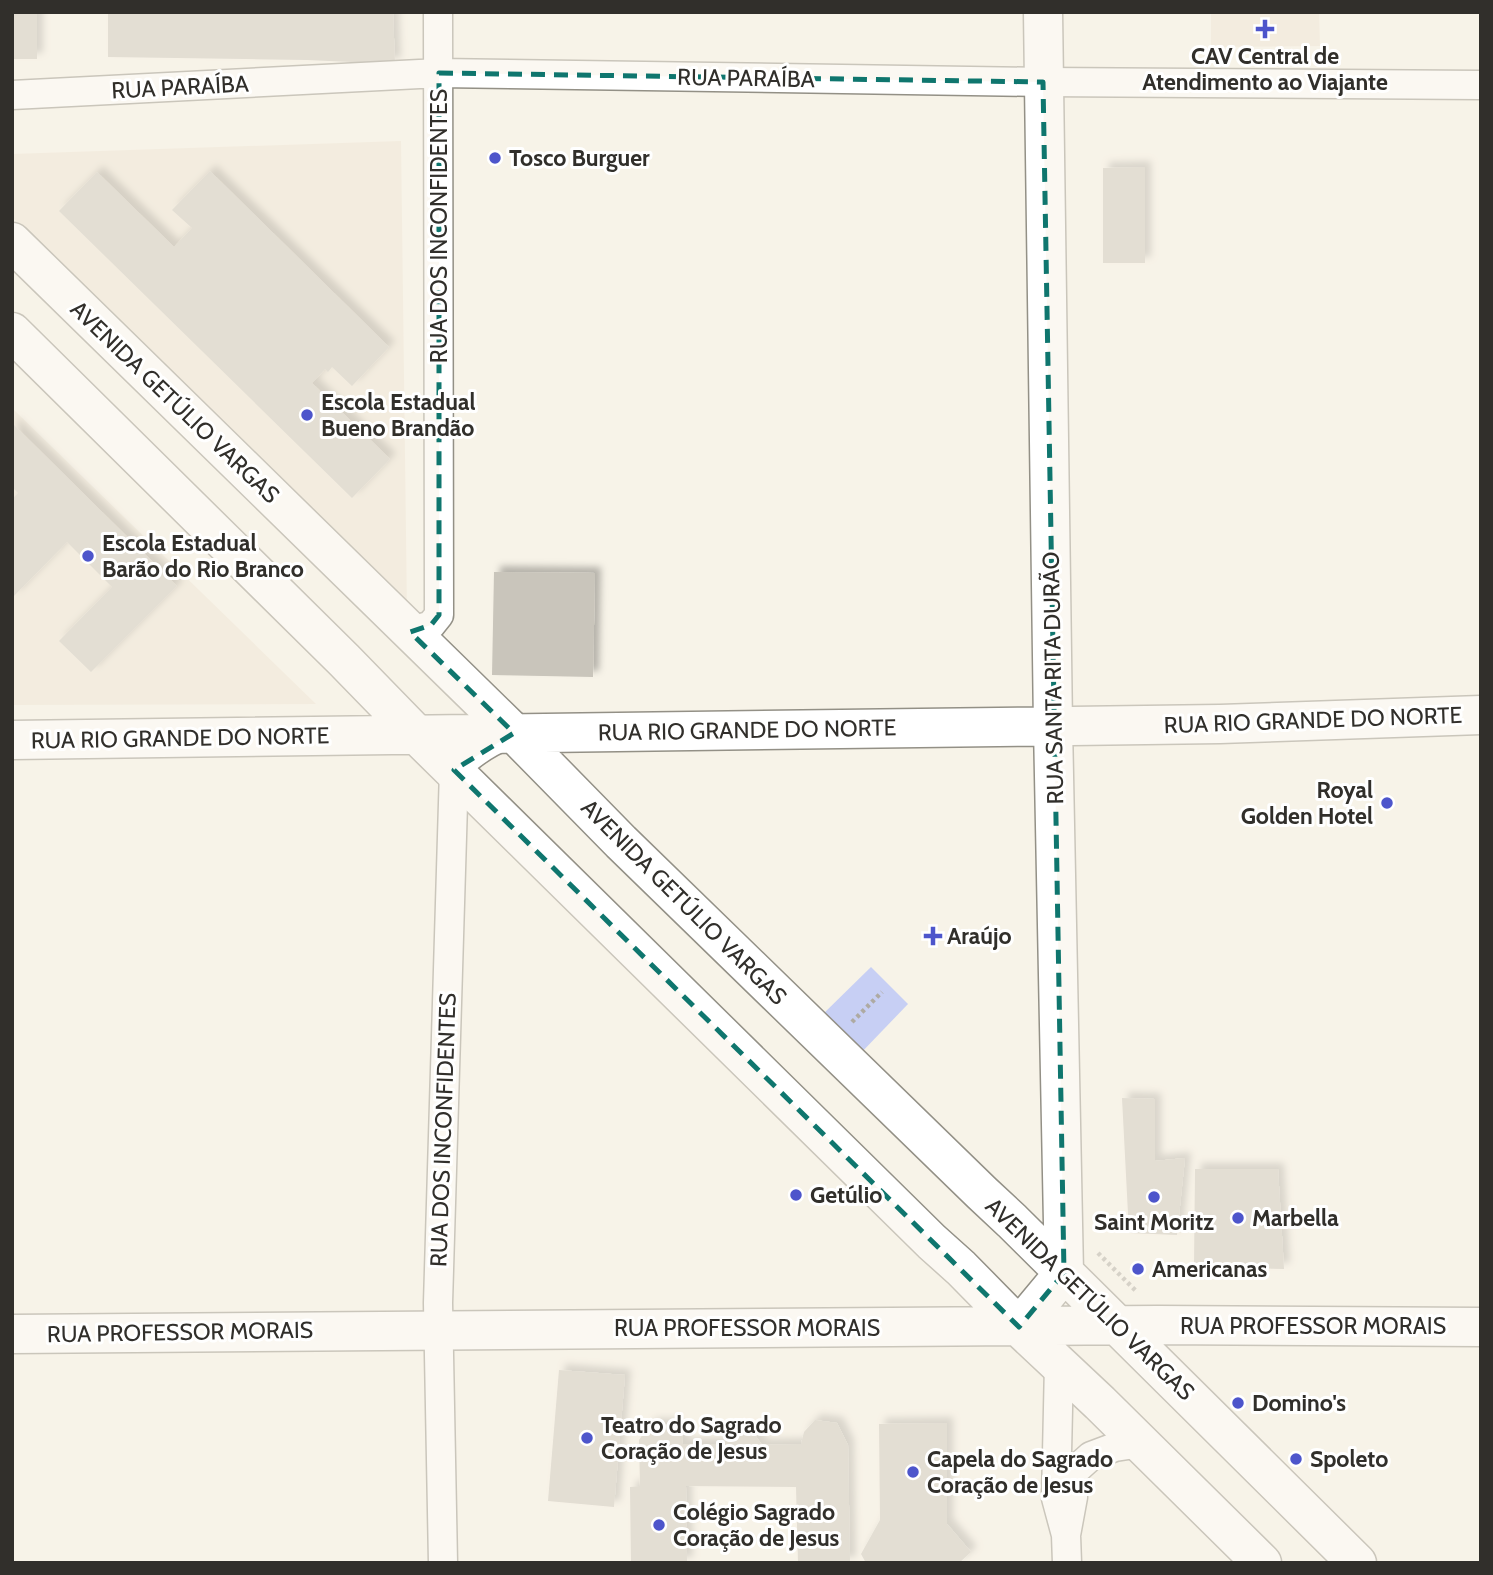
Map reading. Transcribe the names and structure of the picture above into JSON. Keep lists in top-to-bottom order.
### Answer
{
  "streets": {
    "street": [
      "RUA PARAÍBA",
      "RUA DOS INCONFIDENTES",
      "AVENIDA GETÚLIO VARGAS",
      "RUA SANTA RITA DURÃO",
      "RUA RIO GRANDE DO NORTE",
      "RUA PROFESSOR MORAIS"
    ]
  },
  "crossings": [
    ["RUA PARAÍBA", "RUA DOS INCONFIDENTES"],
    ["RUA PARAÍBA", "RUA SANTA RITA DURÃO"],
    ["RUA DOS INCONFIDENTES", "AVENIDA GETÚLIO VARGAS"],
    ["RUA DOS INCONFIDENTES", "RUA PROFESSOR MORAIS"],
    ["AVENIDA GETÚLIO VARGAS", "RUA SANTA RITA DURÃO"],
    ["AVENIDA GETÚLIO VARGAS", "RUA RIO GRANDE DO NORTE"],
    ["AVENIDA GETÚLIO VARGAS", "RUA PROFESSOR MORAIS"],
    ["RUA SANTA RITA DURÃO", "RUA RIO GRANDE DO NORTE"]
  ],
  "places": {
    "health": ["CAV Central de Atendimento ao Viajante", "Araújo"],
    "other": [
      "Tosco Burguer",
      "Escola Estadual Bueno Brandão",
      "Escola Estadual Barão do Rio Branco",
      "Royal Golden Hotel",
      "Getúlio",
      "Saint Moritz",
      "Marbella",
      "Americanas",
      "Domino's",
      "Teatro do Sagrado Coração de Jesus",
      "Spoleto",
      "Capela do Sagrado Coração de Jesus",
      "Colégio Sagrado Coração de Jesus"
    ]
  }
}
